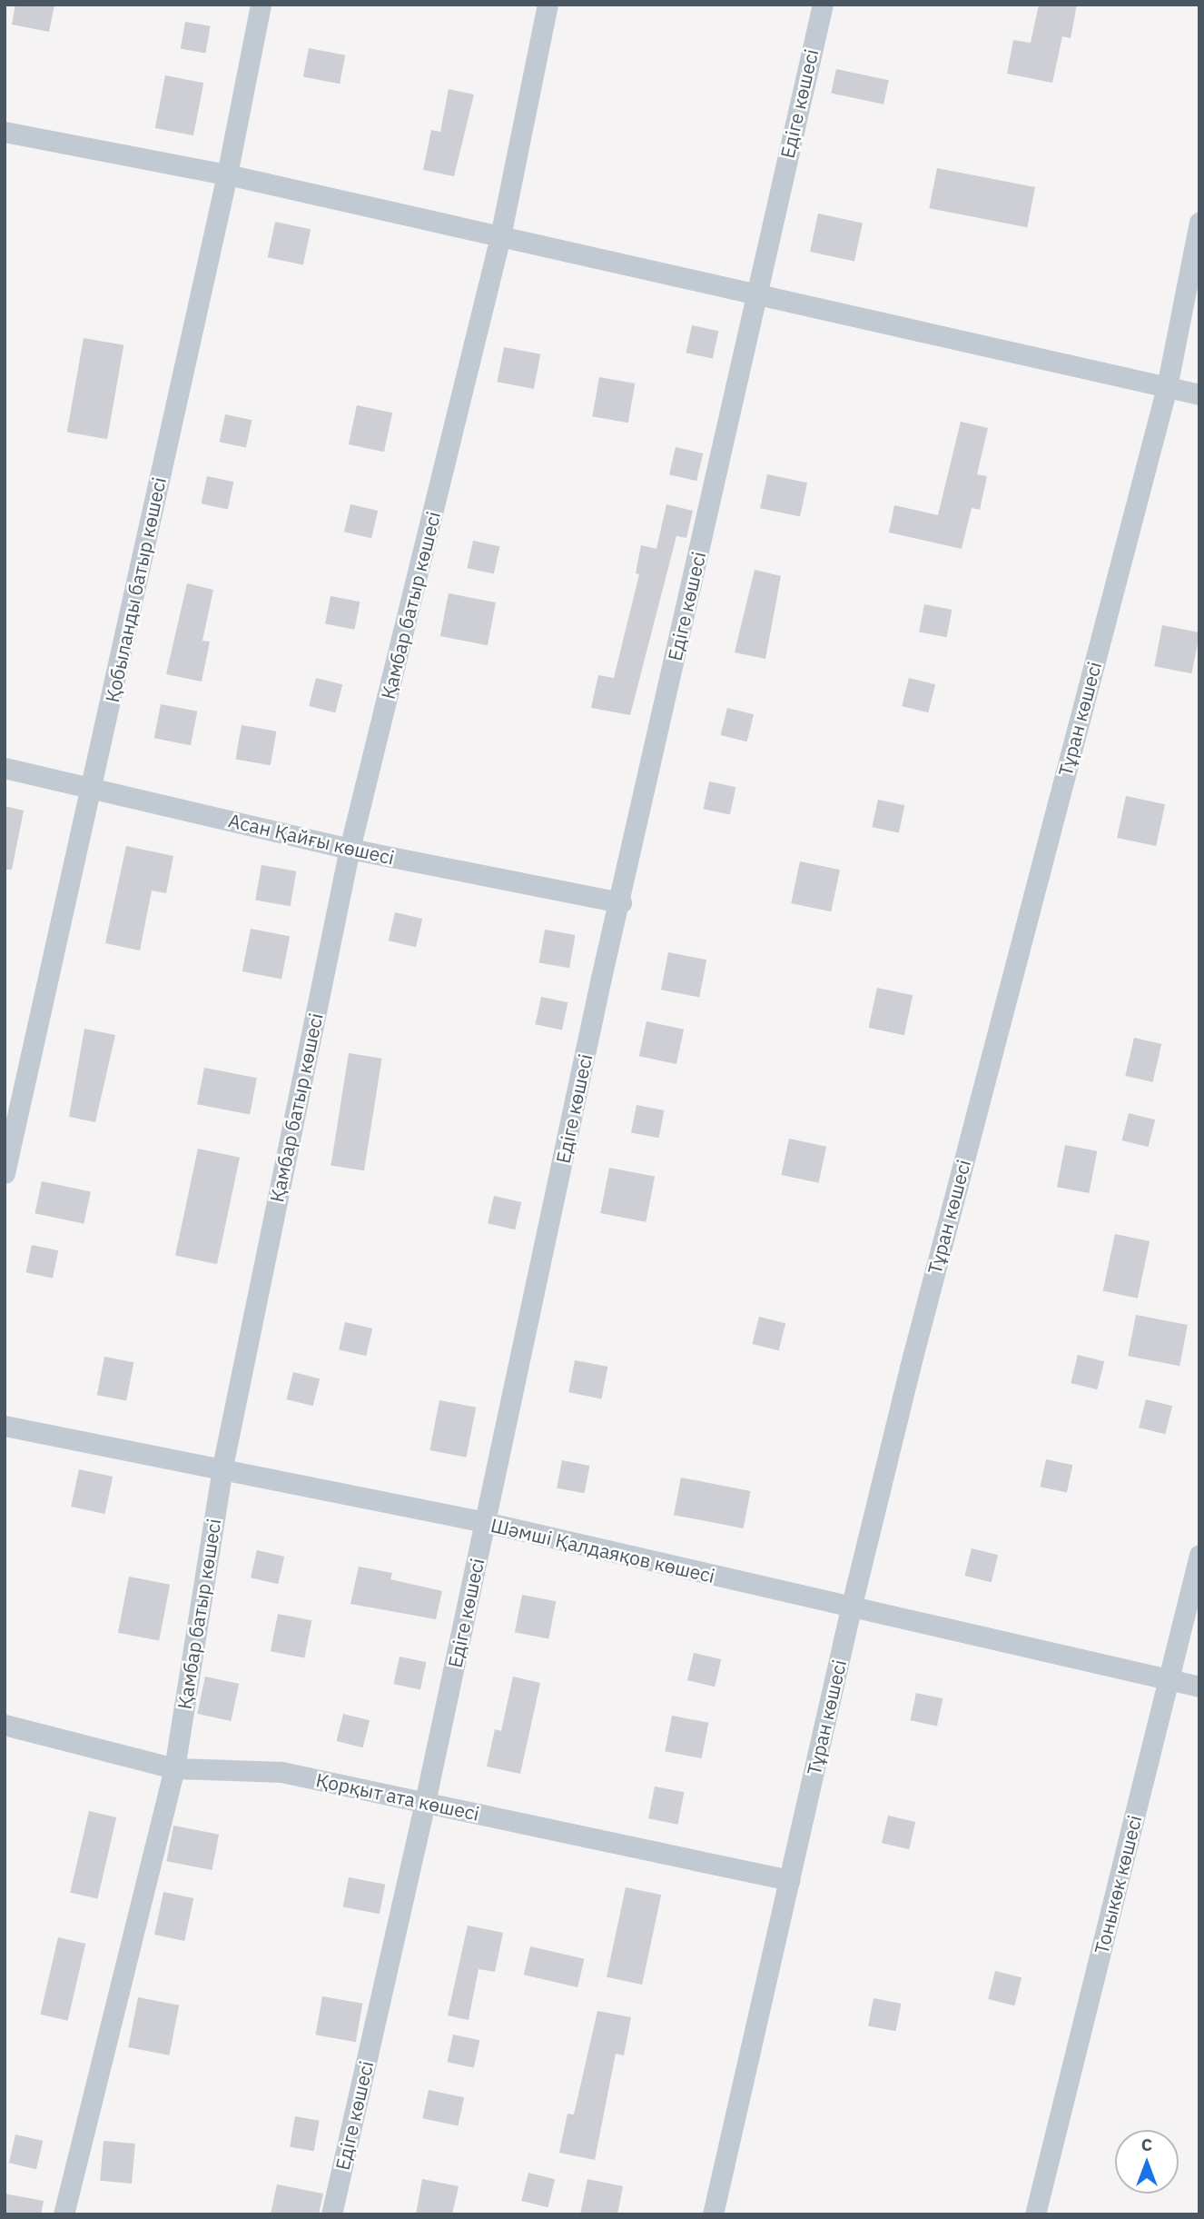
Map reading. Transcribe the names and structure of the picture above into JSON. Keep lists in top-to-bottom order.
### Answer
{
  "streets": {
    "street": [
      "Едіге көшесі",
      "Қобыланды батыр көшесі",
      "Қамбар батыр көшесі",
      "Тұран көшесі",
      "Асан Қайғы көшесі",
      "Шәмші Қалдаяқов көшесі",
      "Қорқыт ата көшесі",
      "Тоныкөк көшесі"
    ]
  },
  "crossings": [
    ["Едіге көшесі", "Асан Қайғы көшесі"],
    ["Едіге көшесі", "Шәмші Қалдаяқов көшесі"],
    ["Едіге көшесі", "Қорқыт ата көшесі"],
    ["Қобыланды батыр көшесі", "Асан Қайғы көшесі"],
    ["Қамбар батыр көшесі", "Асан Қайғы көшесі"],
    ["Қамбар батыр көшесі", "Шәмші Қалдаяқов көшесі"],
    ["Қамбар батыр көшесі", "Қорқыт ата көшесі"],
    ["Тұран көшесі", "Шәмші Қалдаяқов көшесі"],
    ["Тұран көшесі", "Қорқыт ата көшесі"],
    ["Шәмші Қалдаяқов көшесі", "Тоныкөк көшесі"]
  ],
  "north": "top"
}
